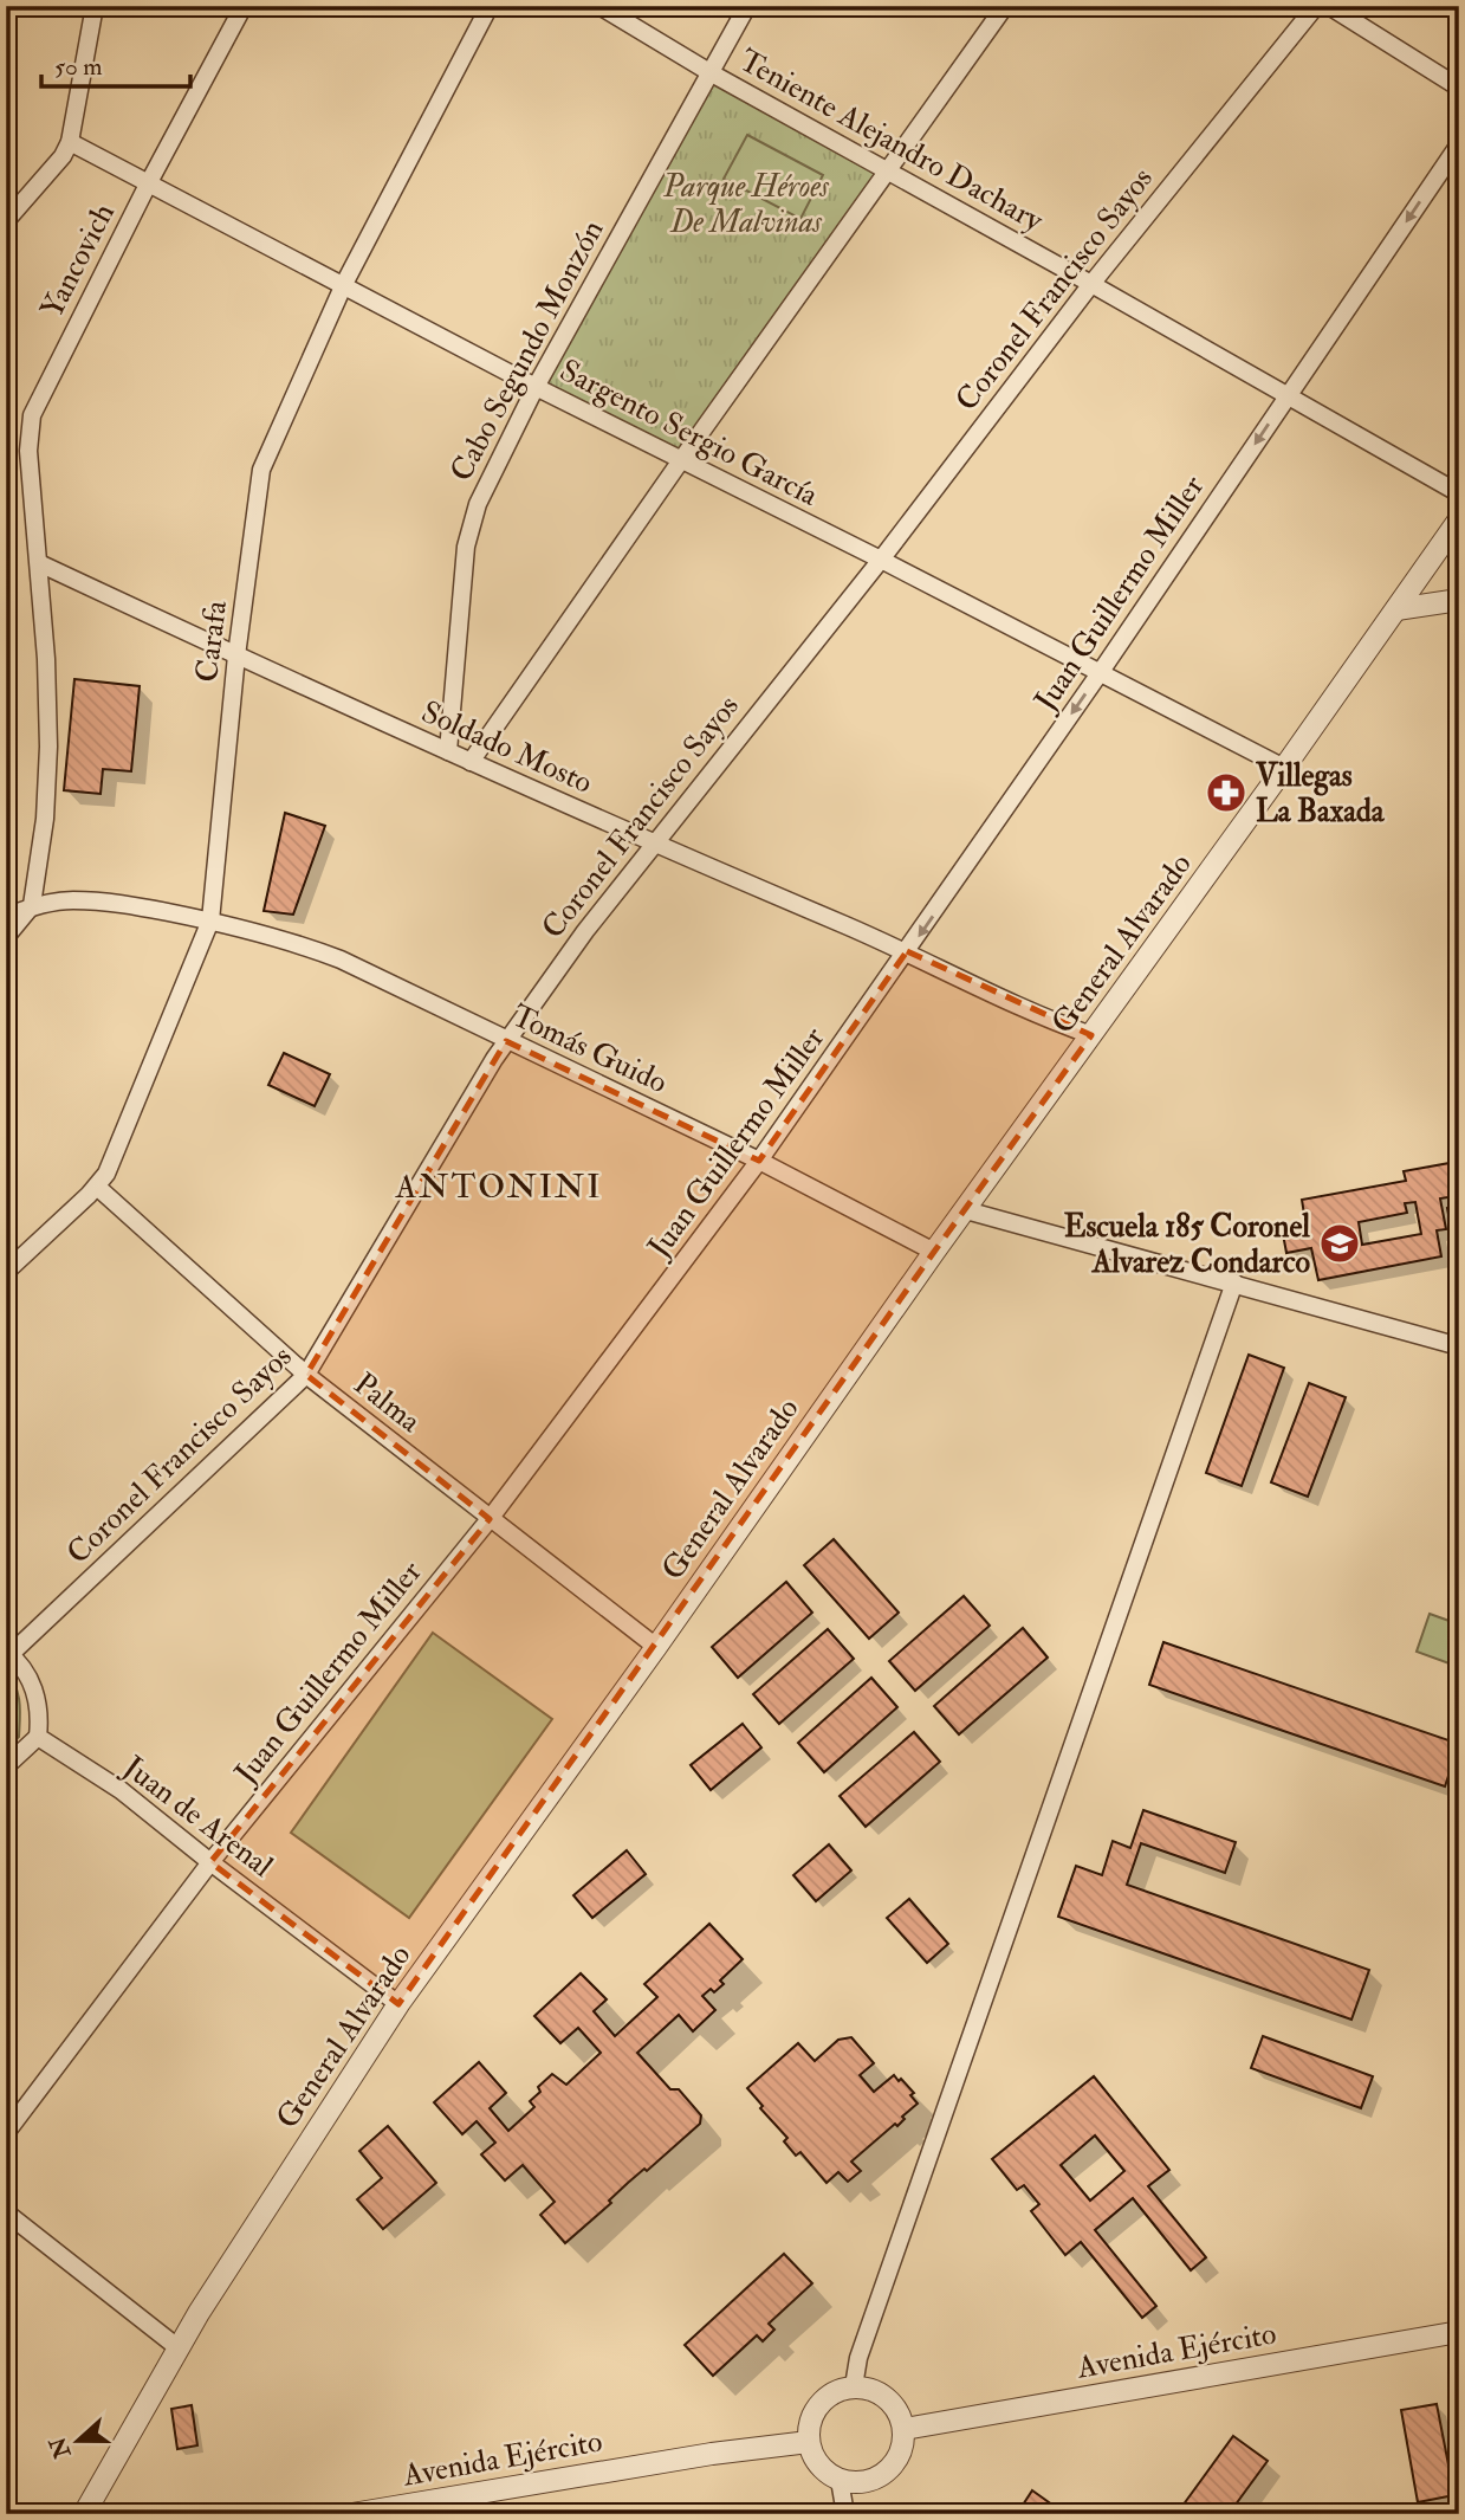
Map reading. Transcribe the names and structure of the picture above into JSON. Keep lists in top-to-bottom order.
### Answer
{
  "streets": {
    "street": [
      "Teniente Alejandro Dachary",
      "Yancovich",
      "Coronel Francisco Sayos",
      "Cabo Segundo Monzón",
      "Sargento Sergio García",
      "Juan Guillermo Miller",
      "Carafa",
      "Soldado Mosto",
      "General Alvarado",
      "Tomás Guido",
      "Palma",
      "Juan de Arenal",
      "Avenida Ejército"
    ]
  },
  "crossings": [
    ["Teniente Alejandro Dachary", "Coronel Francisco Sayos"],
    ["Teniente Alejandro Dachary", "Cabo Segundo Monzón"],
    ["Teniente Alejandro Dachary", "Juan Guillermo Miller"],
    ["Yancovich", "Sargento Sergio García"],
    ["Yancovich", "Soldado Mosto"],
    ["Yancovich", "Tomás Guido"],
    ["Coronel Francisco Sayos", "Sargento Sergio García"],
    ["Coronel Francisco Sayos", "Soldado Mosto"],
    ["Coronel Francisco Sayos", "Tomás Guido"],
    ["Coronel Francisco Sayos", "Palma"],
    ["Cabo Segundo Monzón", "Sargento Sergio García"],
    ["Cabo Segundo Monzón", "Soldado Mosto"],
    ["Sargento Sergio García", "Juan Guillermo Miller"],
    ["Sargento Sergio García", "Carafa"],
    ["Sargento Sergio García", "General Alvarado"],
    ["Juan Guillermo Miller", "Soldado Mosto"],
    ["Juan Guillermo Miller", "Tomás Guido"],
    ["Juan Guillermo Miller", "Palma"],
    ["Juan Guillermo Miller", "Juan de Arenal"],
    ["Carafa", "Soldado Mosto"],
    ["Carafa", "Tomás Guido"],
    ["Carafa", "Palma"],
    ["Soldado Mosto", "General Alvarado"],
    ["General Alvarado", "Tomás Guido"],
    ["General Alvarado", "Palma"],
    ["General Alvarado", "Juan de Arenal"]
  ],
  "one_way": ["Juan Guillermo Miller"],
  "districts": ["ANTONINI"],
  "parks": ["Parque Héroes De Malvinas"],
  "places": {
    "pharmacy": ["Villegas La Baxada"],
    "school or university": ["Escuela 185 Coronel Alvarez Condarco"]
  },
  "scale_bar": "50 m",
  "north": "left"
}
